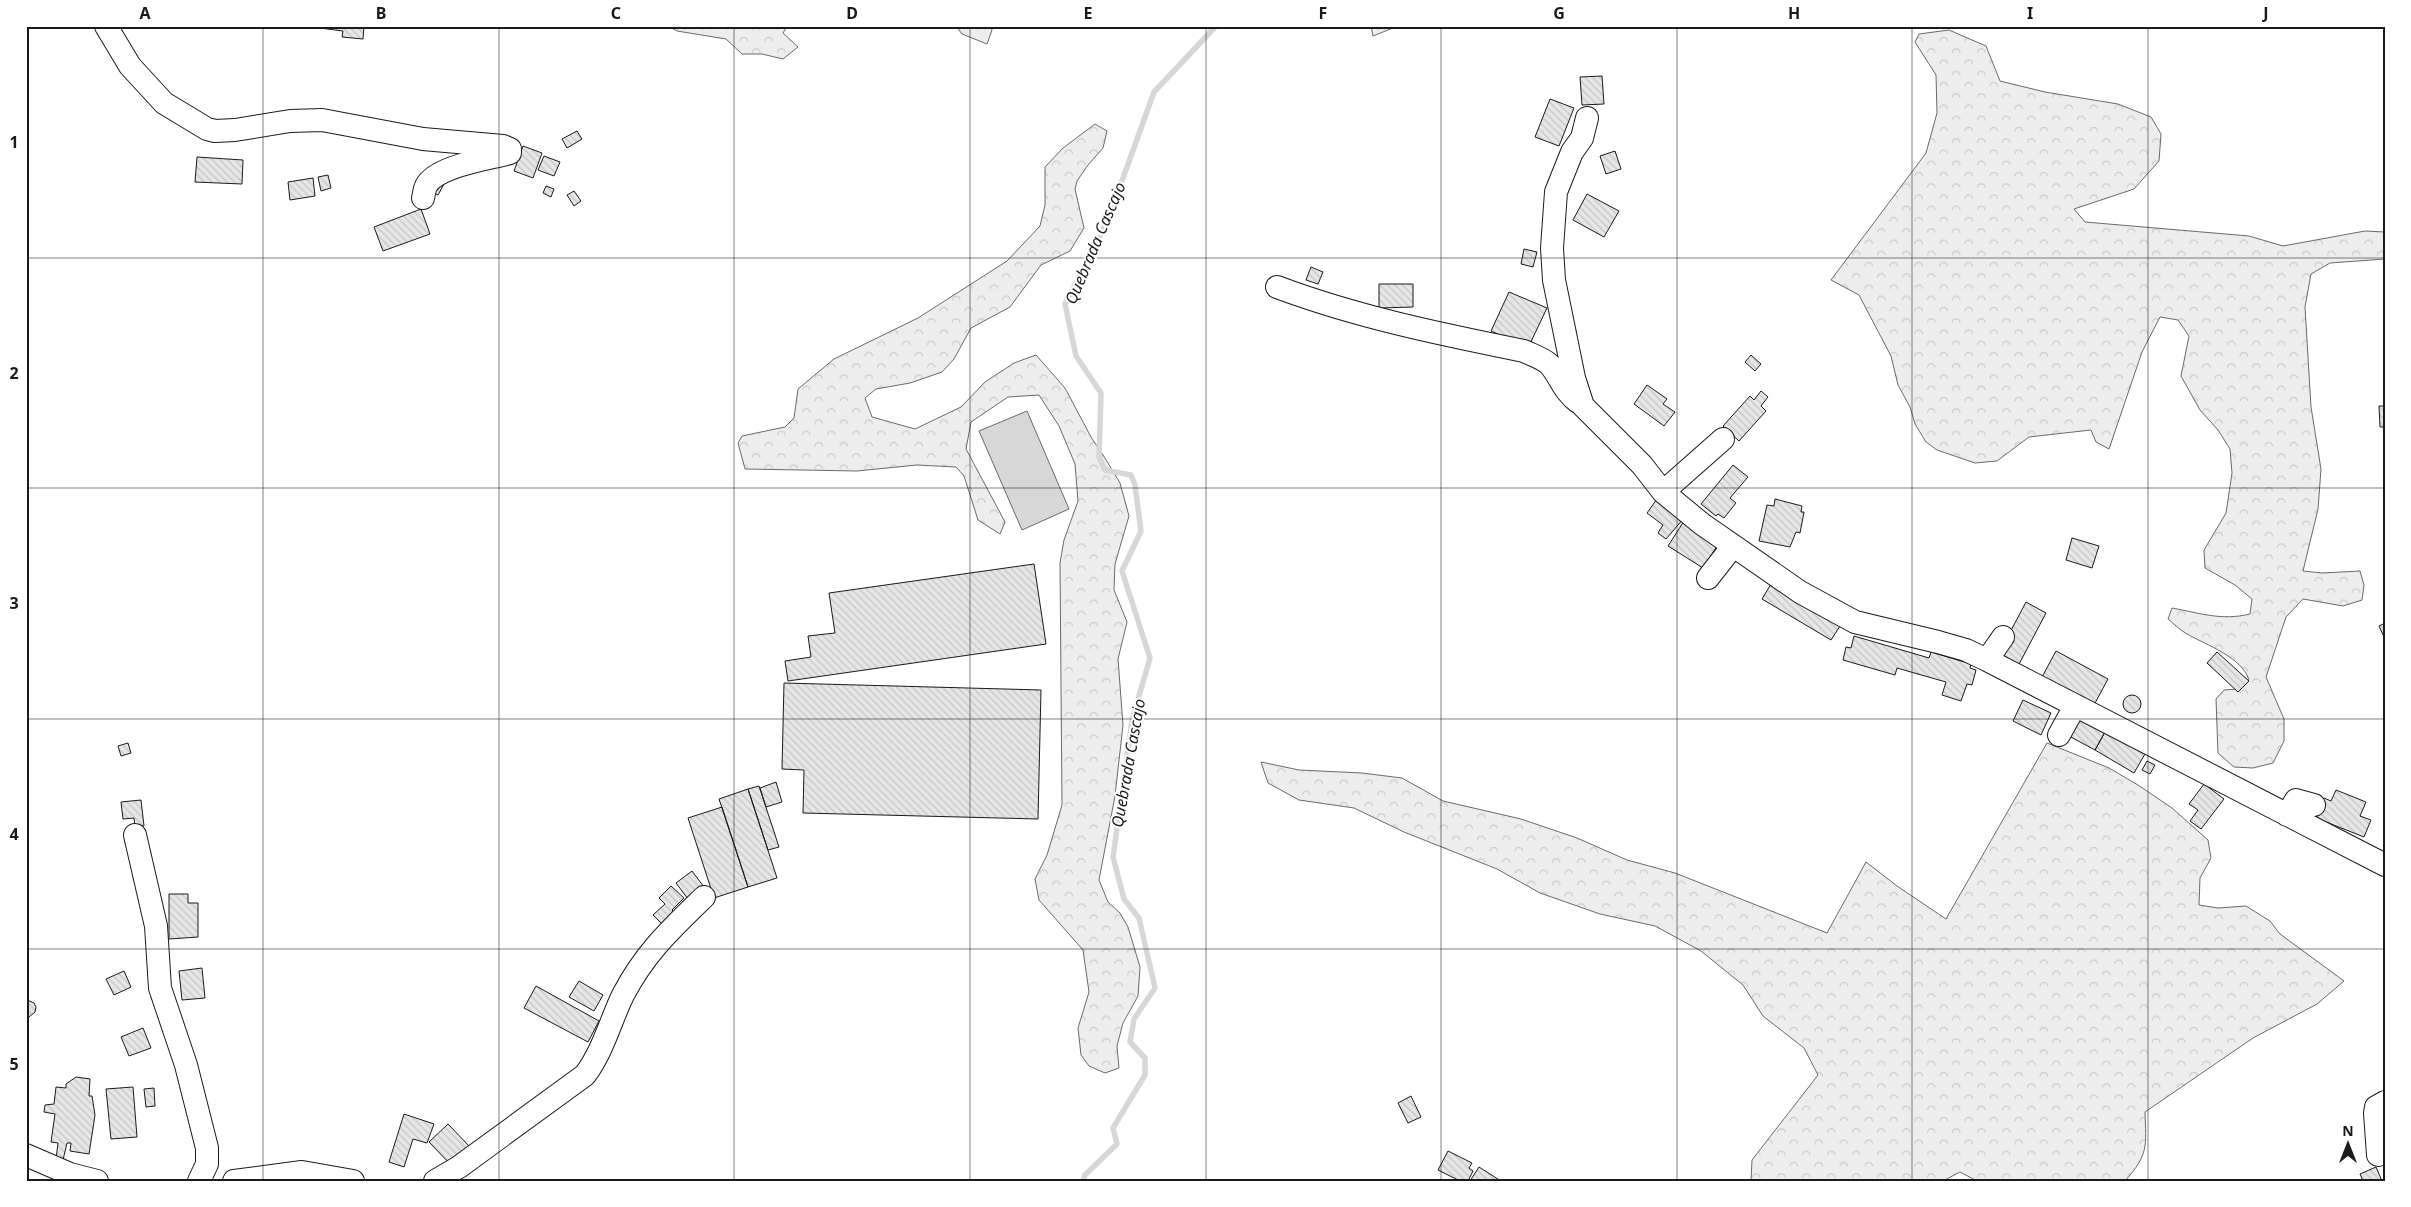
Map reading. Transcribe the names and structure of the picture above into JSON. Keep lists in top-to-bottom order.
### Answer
{
  "water": ["Quebrada Cascajo"],
  "north": "top",
  "grid": {
    "columns": [
      "A",
      "B",
      "C",
      "D",
      "E",
      "F",
      "G",
      "H",
      "I",
      "J"
    ],
    "rows": [
      "1",
      "2",
      "3",
      "4",
      "5"
    ]
  }
}
